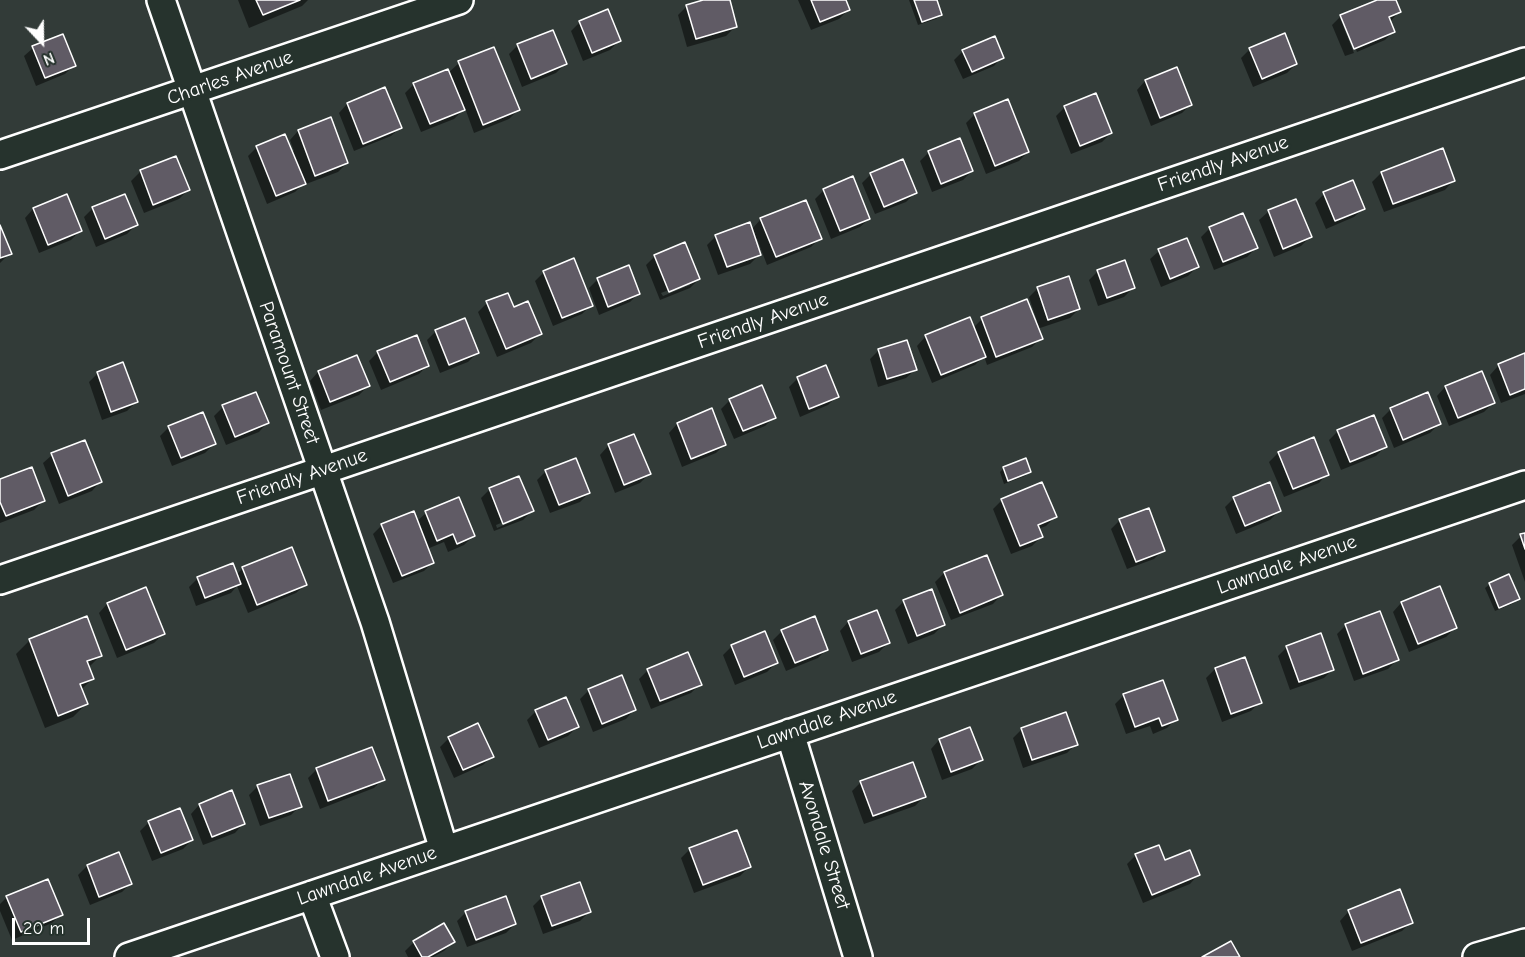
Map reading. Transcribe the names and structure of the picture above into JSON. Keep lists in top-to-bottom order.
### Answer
{
  "streets": {
    "street": [
      "Charles Avenue",
      "Friendly Avenue",
      "Paramount Street",
      "Lawndale Avenue",
      "Avondale Street"
    ]
  },
  "crossings": [
    ["Charles Avenue", "Paramount Street"],
    ["Friendly Avenue", "Paramount Street"],
    ["Paramount Street", "Lawndale Avenue"],
    ["Lawndale Avenue", "Avondale Street"]
  ],
  "scale_bar": "20 m",
  "north": "bottom"
}
